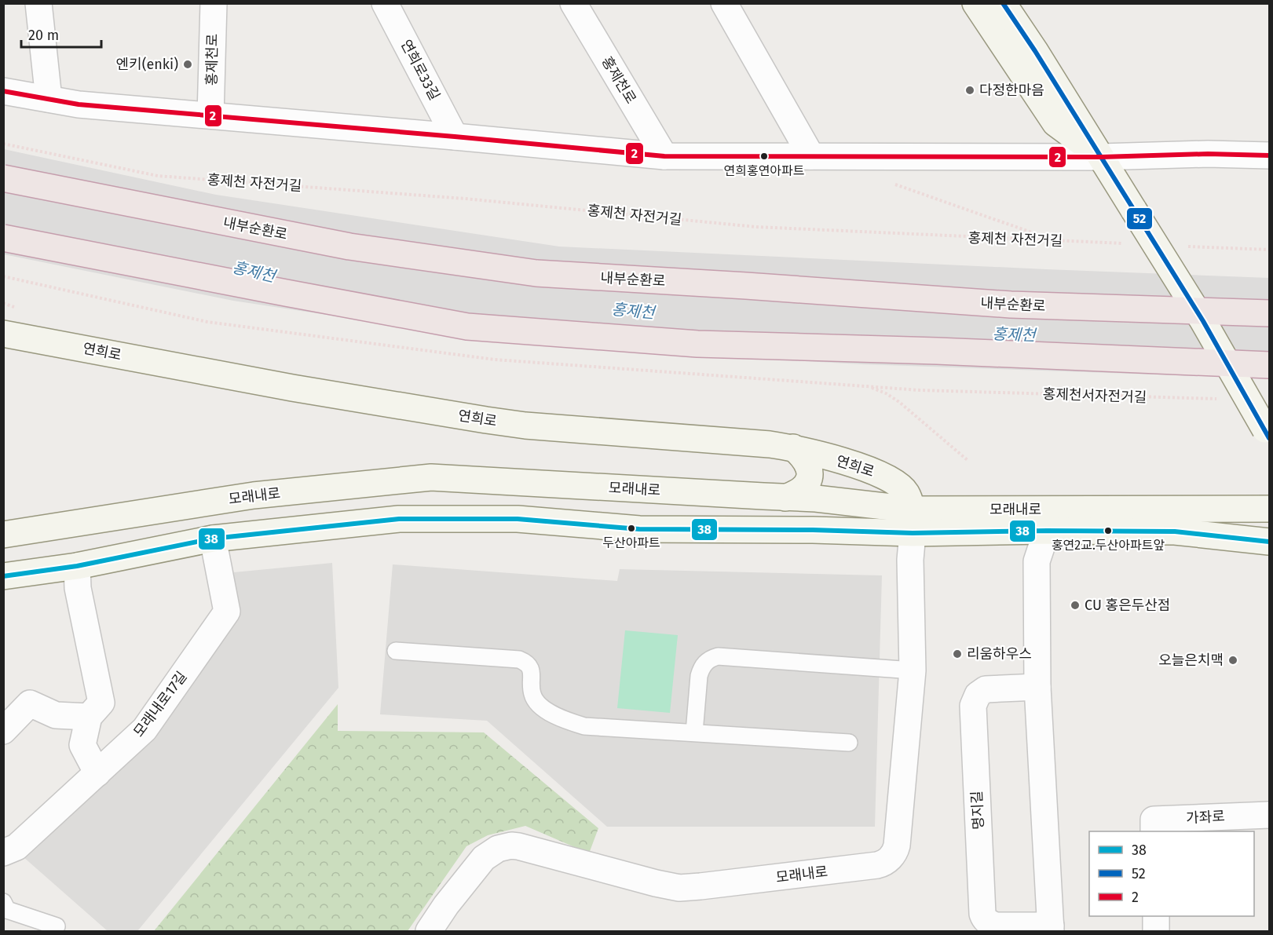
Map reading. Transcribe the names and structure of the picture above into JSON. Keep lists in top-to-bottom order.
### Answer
{
  "streets": {
    "highway": ["내부순환로"],
    "main road": ["연희로", "모래내로"],
    "street": [
      "홍제천로",
      "연희로33길",
      "모래내로17길",
      "명지길",
      "가좌로"
    ],
    "path": ["홍제천 자전거길", "홍제천서자전거길"]
  },
  "crossings": [
    ["연희로", "모래내로"],
    ["모래내로", "모래내로17길"],
    ["모래내로", "명지길"]
  ],
  "water": ["홍제천"],
  "places": [
    "엔키(enki)",
    "다정한마음",
    "연희홍연아파트",
    "두산아파트",
    "홍연2교.두산아파트앞",
    "CU 홍은두산점",
    "리움하우스",
    "오늘은치맥"
  ],
  "lines": ["transit line 52", "transit line 2", "transit line 38"],
  "legend": ["38", "52", "2"],
  "scale_bar": "20 m"
}
